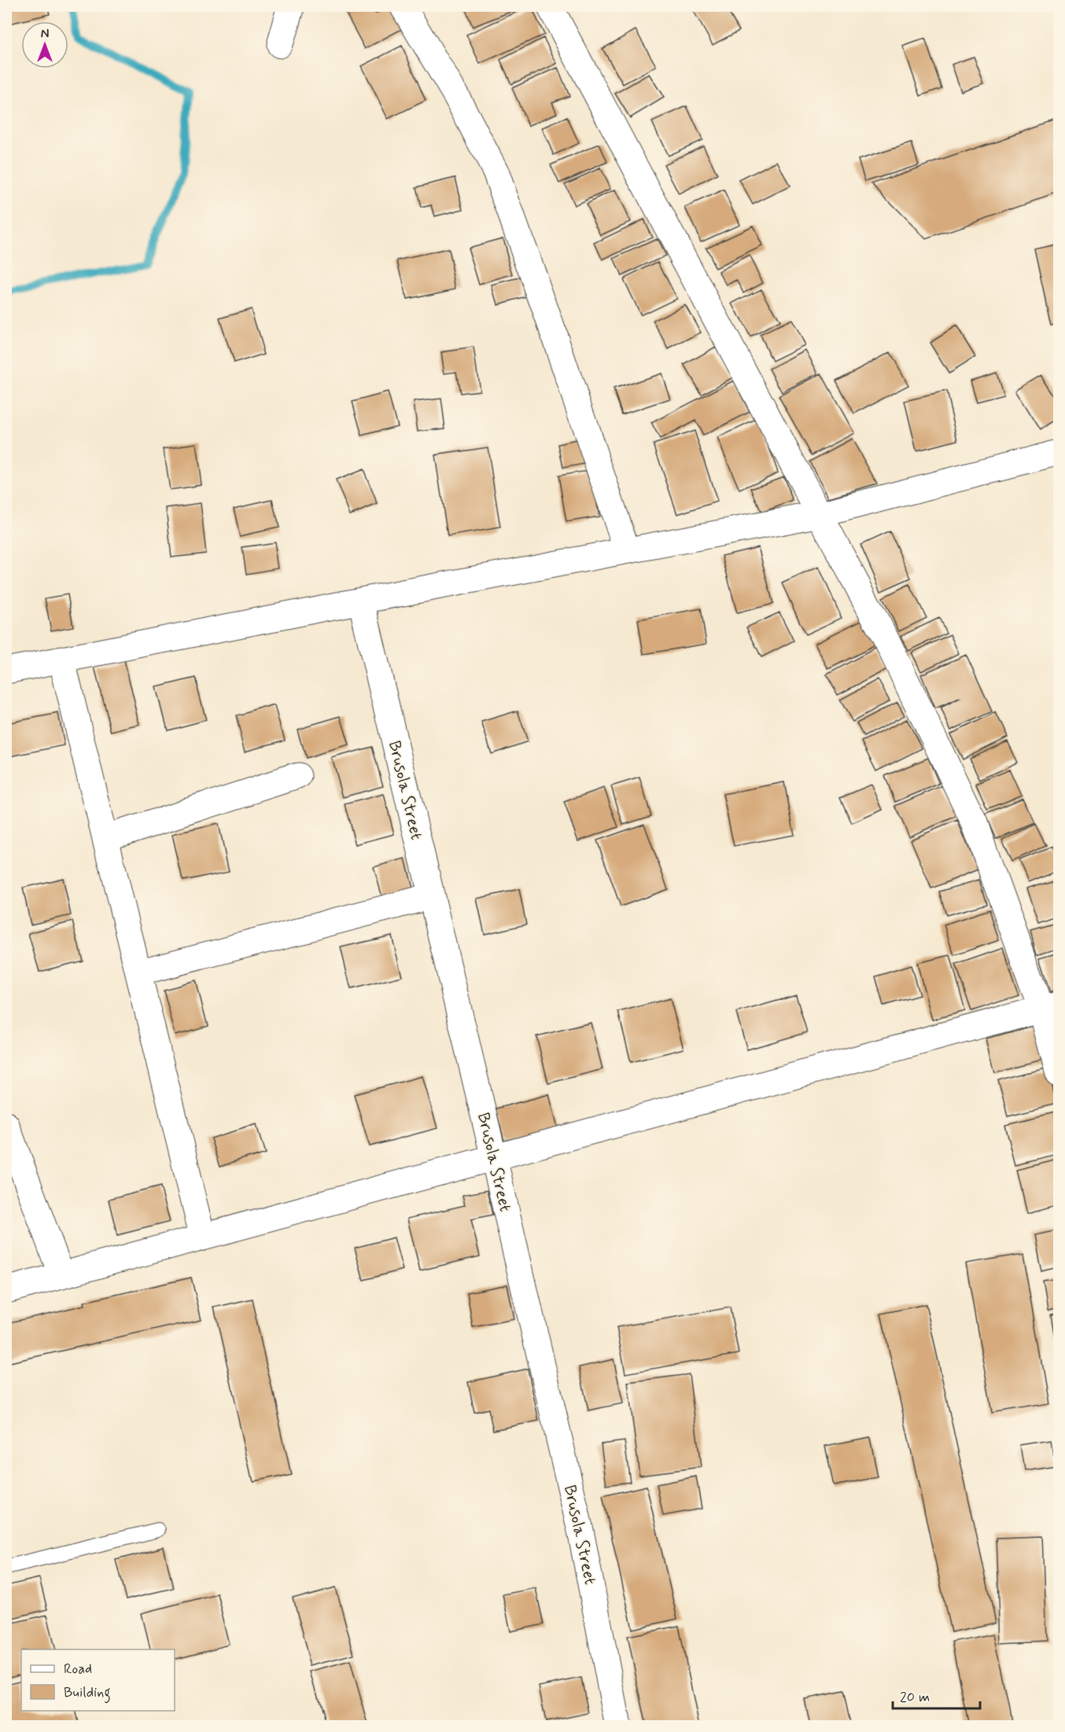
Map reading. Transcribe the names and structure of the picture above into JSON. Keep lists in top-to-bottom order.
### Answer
{
  "streets": {
    "street": ["Brusola Street"]
  },
  "legend": ["Road", "Building"],
  "scale_bar": "20 m",
  "north": "top"
}
